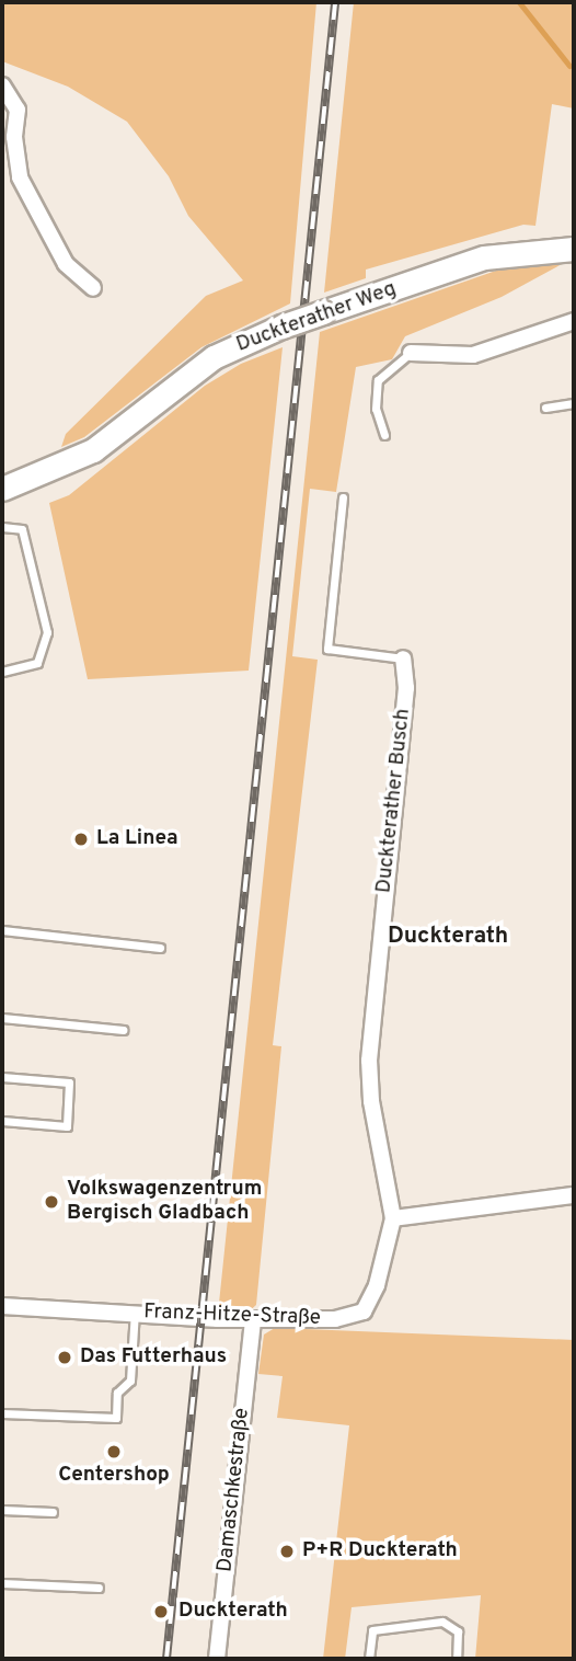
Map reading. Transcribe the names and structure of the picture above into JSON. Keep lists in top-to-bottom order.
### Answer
{
  "streets": {
    "street": [
      "Duckterather Weg",
      "Duckterather Busch",
      "Franz-Hitze-Straße",
      "Damaschkestraße"
    ]
  },
  "crossings": [
    ["Duckterather Busch", "Franz-Hitze-Straße"],
    ["Franz-Hitze-Straße", "Damaschkestraße"]
  ],
  "districts": ["Duckterath"],
  "places": [
    "La Linea",
    "Volkswagenzentrum Bergisch Gladbach",
    "Das Futterhaus",
    "Centershop",
    "P+R Duckterath",
    "Duckterath"
  ]
}
